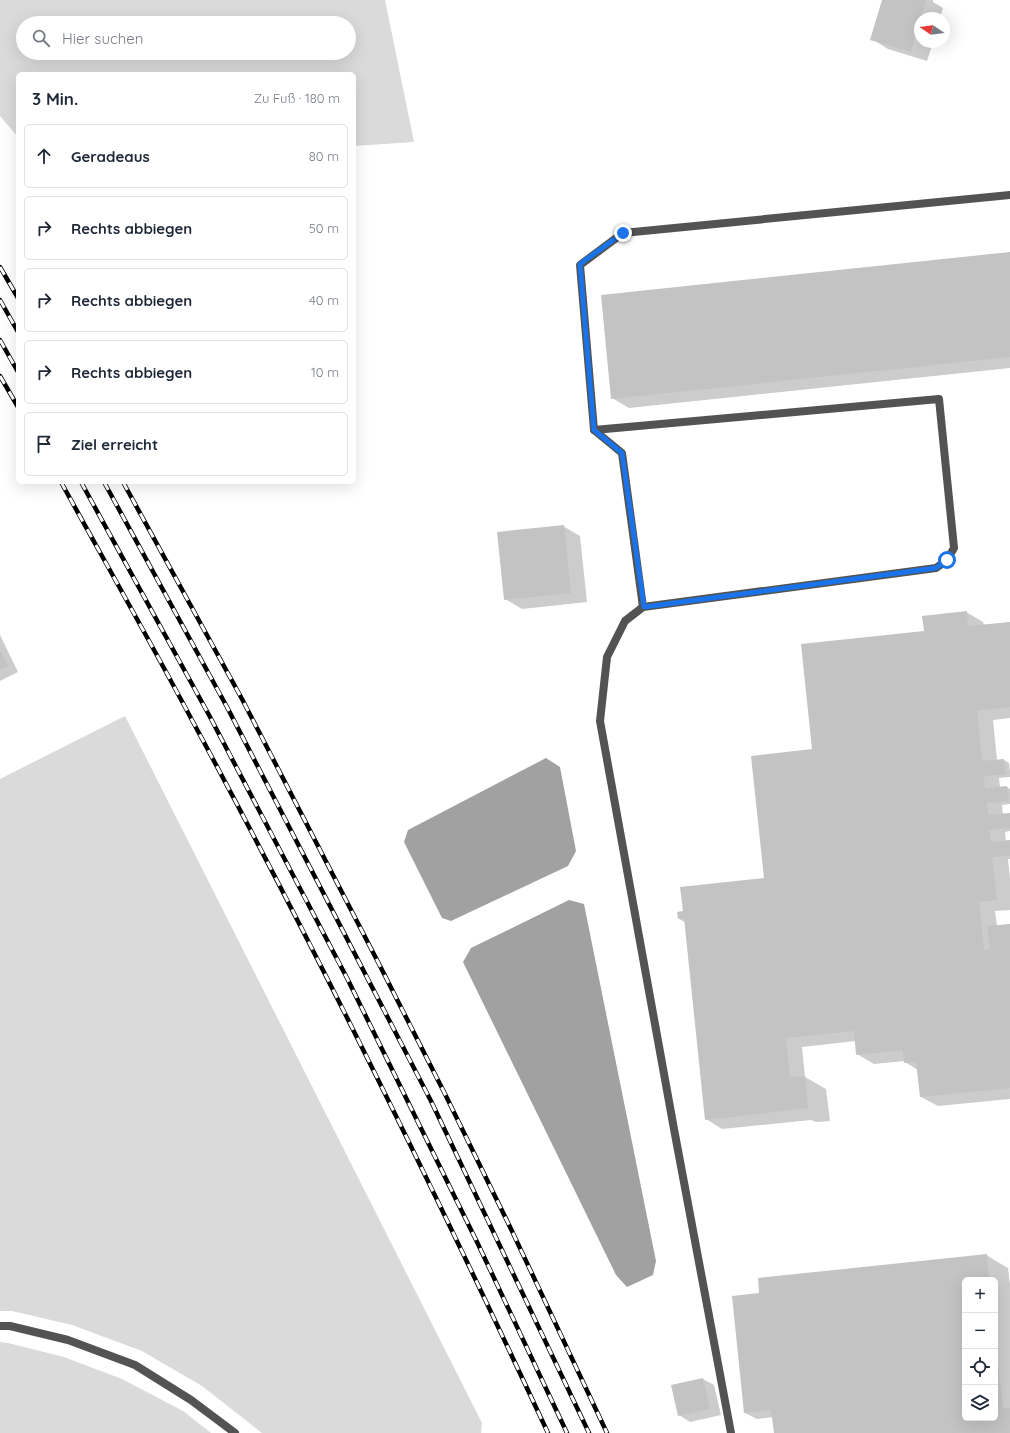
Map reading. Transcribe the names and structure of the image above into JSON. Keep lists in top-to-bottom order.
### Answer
{
  "north": "left",
  "page": {
    "search": "Hier suchen",
    "heading": ["3 Min.", "Zu Fuß · 180 m"],
    "list": [
      ["Geradeaus", "80 m"],
      ["Rechts abbiegen", "50 m"],
      ["Rechts abbiegen", "40 m"],
      ["Rechts abbiegen", "10 m"],
      "Ziel erreicht"
    ],
    "map_buttons": ["+", "−"]
  }
}
